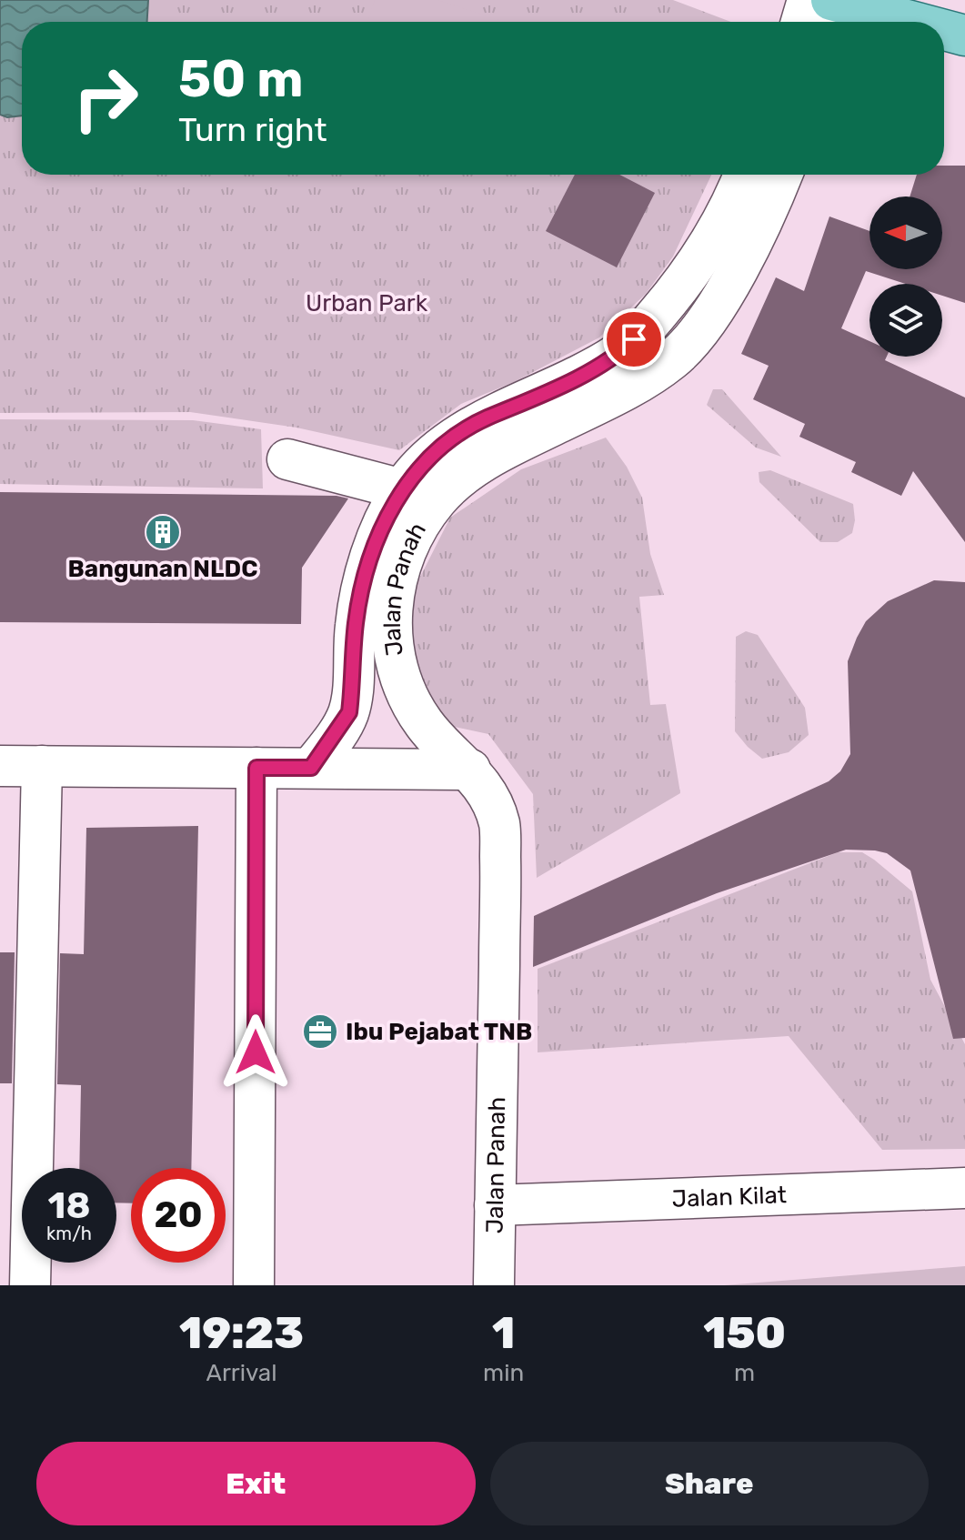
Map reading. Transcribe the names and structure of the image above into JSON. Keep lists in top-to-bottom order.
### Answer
{
  "streets": {
    "street": ["Jalan Panah", "Jalan Kilat"]
  },
  "crossings": [
    ["Jalan Panah", "Jalan Kilat"]
  ],
  "parks": ["Urban Park"],
  "places": {
    "building": ["Bangunan NLDC"],
    "office": ["Ibu Pejabat TNB"]
  },
  "north": "left",
  "page": {
    "turn": ["50 m", "Turn right"],
    "speed": "18 km/h",
    "limit": "20",
    "eta": [
      "19:23",
      "Arrival",
      "1",
      "min",
      "150",
      "m"
    ],
    "buttons": ["Exit", "Share"]
  }
}
